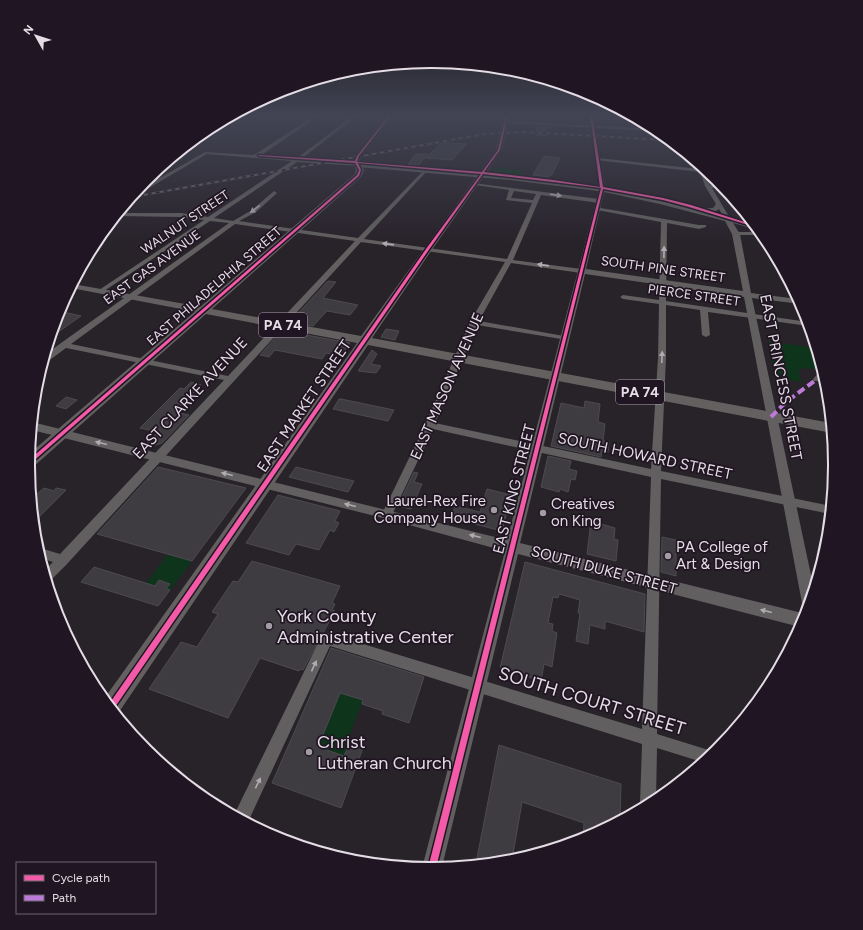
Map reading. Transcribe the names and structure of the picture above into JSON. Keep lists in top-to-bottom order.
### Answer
{
  "streets": {
    "main road": ["EAST PHILADELPHIA STREET", "PA 74", "EAST MARKET STREET"],
    "street": [
      "WALNUT STREET",
      "EAST GAS AVENUE",
      "SOUTH PINE STREET",
      "PIERCE STREET",
      "EAST PRINCESS STREET",
      "EAST MASON AVENUE",
      "EAST CLARKE AVENUE",
      "SOUTH HOWARD STREET",
      "EAST KING STREET",
      "SOUTH DUKE STREET",
      "SOUTH COURT STREET"
    ]
  },
  "crossings": [
    ["WALNUT STREET", "SOUTH PINE STREET"],
    ["EAST GAS AVENUE", "SOUTH PINE STREET"],
    ["SOUTH PINE STREET", "EAST PHILADELPHIA STREET"],
    ["SOUTH PINE STREET", "EAST PRINCESS STREET"],
    ["SOUTH PINE STREET", "EAST MASON AVENUE"],
    ["SOUTH PINE STREET", "EAST CLARKE AVENUE"],
    ["SOUTH PINE STREET", "EAST MARKET STREET"],
    ["SOUTH PINE STREET", "EAST KING STREET"],
    ["EAST PHILADELPHIA STREET", "PA 74"],
    ["EAST PHILADELPHIA STREET", "SOUTH DUKE STREET"],
    ["PIERCE STREET", "EAST PRINCESS STREET"],
    ["PA 74", "EAST PRINCESS STREET"],
    ["PA 74", "EAST MASON AVENUE"],
    ["PA 74", "EAST CLARKE AVENUE"],
    ["PA 74", "EAST MARKET STREET"],
    ["PA 74", "EAST KING STREET"],
    ["EAST PRINCESS STREET", "SOUTH HOWARD STREET"],
    ["EAST MASON AVENUE", "SOUTH HOWARD STREET"],
    ["EAST MASON AVENUE", "SOUTH DUKE STREET"],
    ["EAST CLARKE AVENUE", "SOUTH DUKE STREET"],
    ["EAST MARKET STREET", "SOUTH DUKE STREET"],
    ["SOUTH HOWARD STREET", "EAST KING STREET"],
    ["EAST KING STREET", "SOUTH DUKE STREET"],
    ["EAST KING STREET", "SOUTH COURT STREET"]
  ],
  "one_way": ["SOUTH DUKE STREET"],
  "places": [
    "Laurel-Rex Fire Company House",
    "Creatives on King",
    "PA College of Art & Design",
    "York County Administrative Center",
    "Christ Lutheran Church"
  ],
  "legend": ["Cycle path", "Path"],
  "north": "top left"
}
